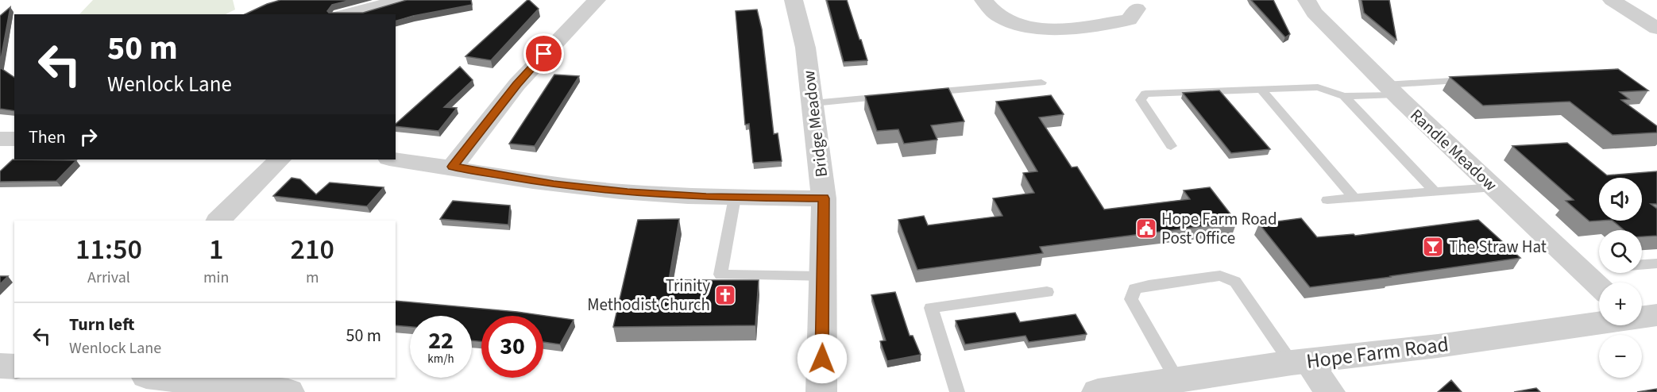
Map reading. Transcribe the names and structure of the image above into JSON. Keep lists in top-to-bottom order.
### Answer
{
  "streets": {
    "street": ["Bridge Meadow", "Randle Meadow", "Hope Farm Road"]
  },
  "places": {
    "public building": ["Hope Farm Road Post Office"],
    "bar": ["The Straw Hat"],
    "church": ["Trinity Methodist Church"]
  },
  "page": {
    "turn": ["50 m", "Wenlock Lane"],
    "then": "Then",
    "map_buttons": ["+", "−"],
    "eta": [
      "11:50",
      "Arrival",
      "1",
      "min",
      "210",
      "m"
    ],
    "list": [
      {
        "name": "Turn left",
        "note": "Wenlock Lane",
        "value": "50 m"
      }
    ],
    "speed": "22 km/h",
    "limit": "30"
  }
}
